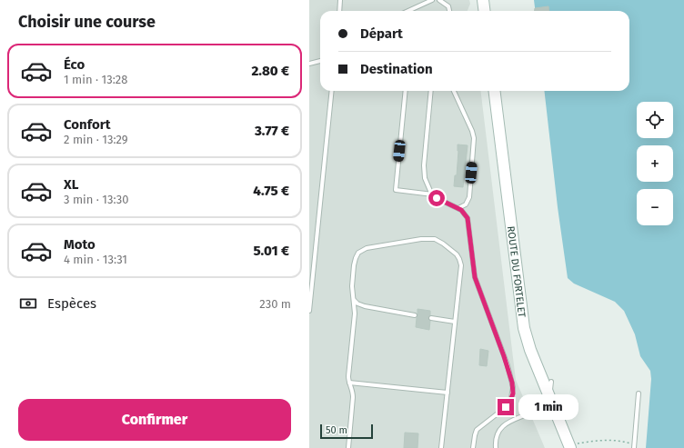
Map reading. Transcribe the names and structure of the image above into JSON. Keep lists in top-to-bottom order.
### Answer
{
  "streets": {
    "main road": ["ROUTE DU FORTELET"]
  },
  "scale_bar": "50 m",
  "page": {
    "heading": "Choisir une course",
    "banner": ["Départ", "Destination"],
    "list": [
      {
        "name": "Éco",
        "note": "1 min · 13:28",
        "value": "2.80 €"
      },
      {
        "name": "Confort",
        "note": "2 min · 13:29",
        "value": "3.77 €"
      },
      {
        "name": "XL",
        "note": "3 min · 13:30",
        "value": "4.75 €"
      },
      {
        "name": "Moto",
        "note": "4 min · 13:31",
        "value": "5.01 €"
      }
    ],
    "map_buttons": ["+", "−"],
    "pay": ["Espèces", "230 m"],
    "buttons": "Confirmer",
    "bubble": "1 min",
    "scale": "50 m"
  }
}
